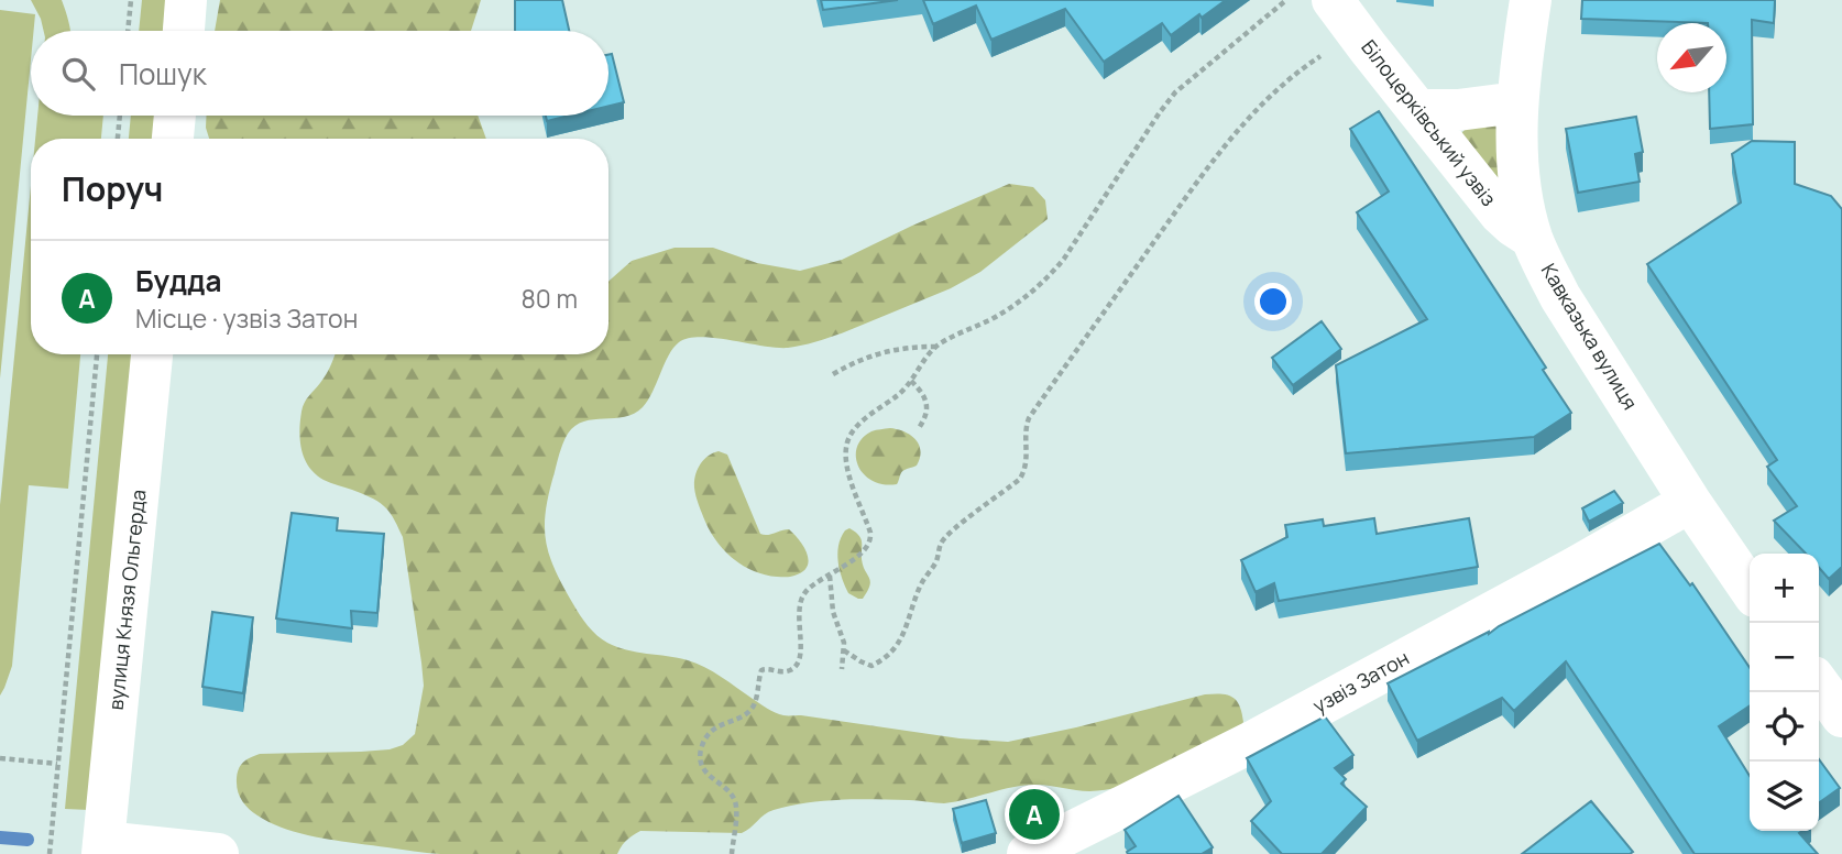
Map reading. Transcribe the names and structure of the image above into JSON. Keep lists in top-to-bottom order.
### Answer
{
  "streets": {
    "street": [
      "Білоцерківський узвіз",
      "Кавказька вулиця",
      "вулиця Князя Ольгерда",
      "узвіз Затон"
    ]
  },
  "crossings": [
    ["Білоцерківський узвіз", "Кавказька вулиця"],
    ["Кавказька вулиця", "узвіз Затон"]
  ],
  "north": "bottom left",
  "page": {
    "search": "Пошук",
    "heading": "Поруч",
    "list": [
      {
        "mark": "A",
        "name": "Будда",
        "note": "Місце · узвіз Затон",
        "value": "80 m"
      }
    ],
    "map_buttons": ["+", "−"],
    "pins": "A"
  }
}
